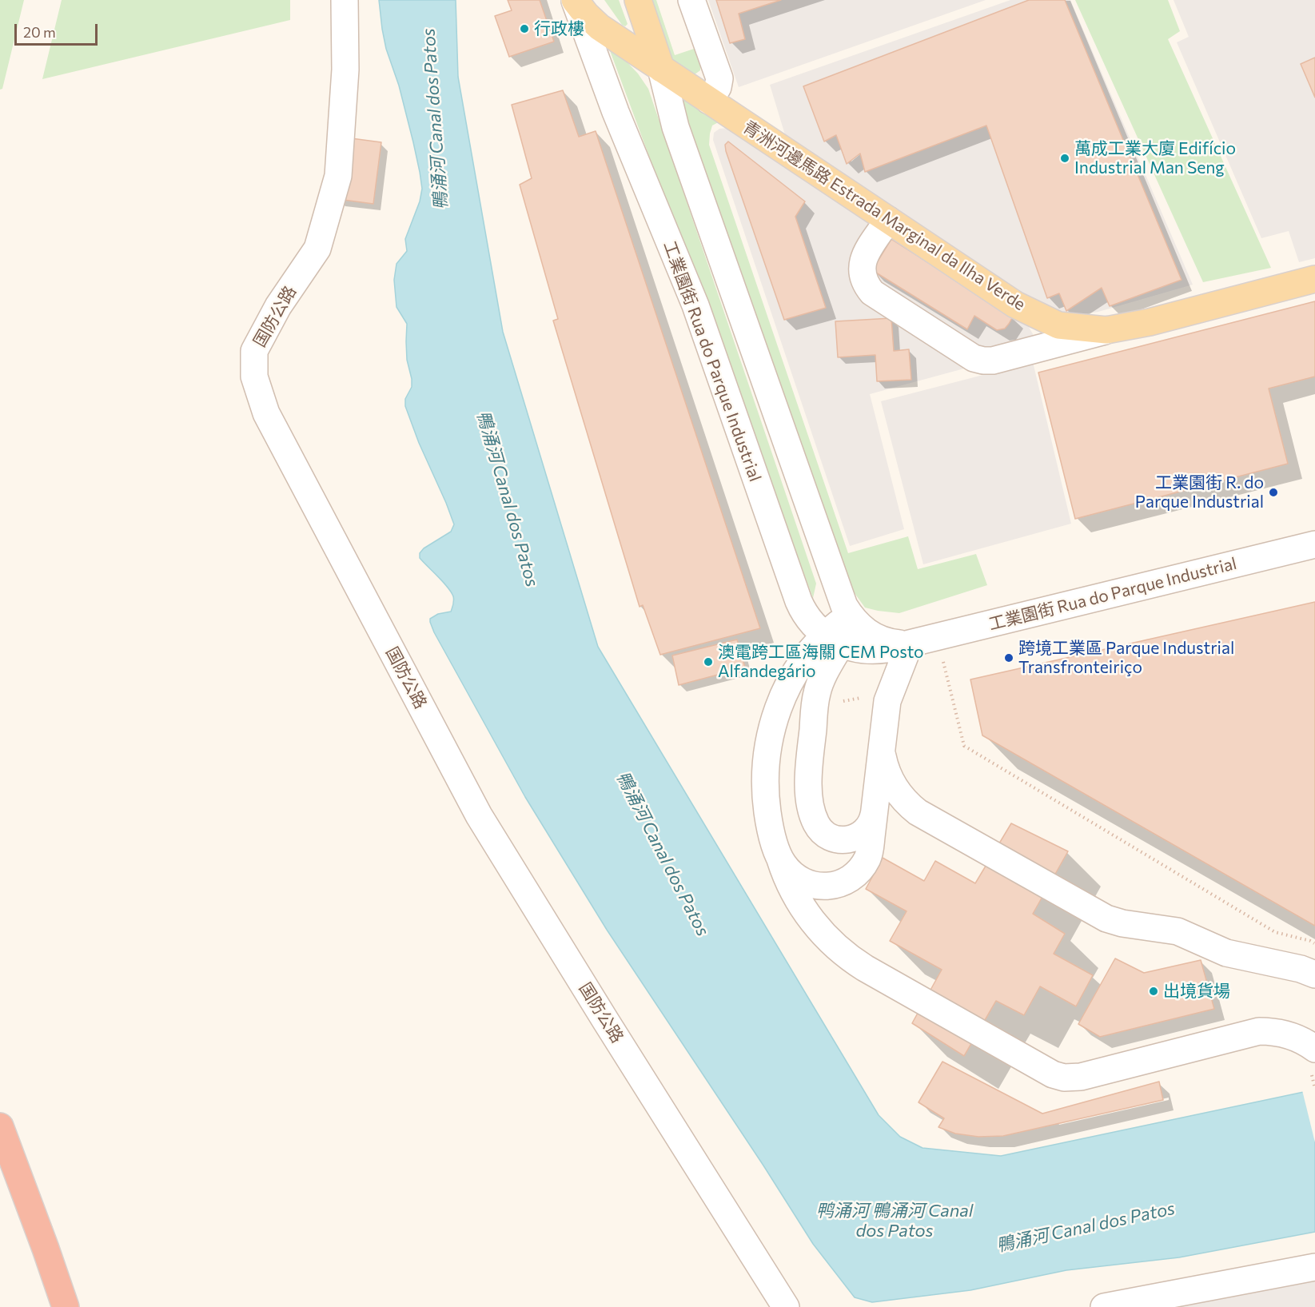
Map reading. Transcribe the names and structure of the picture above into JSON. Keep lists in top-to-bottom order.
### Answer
{
  "streets": {
    "main road": ["青洲河邊馬路 Estrada Marginal da Ilha Verde"],
    "street": ["国防公路", "工業園街 Rua do Parque Industrial"]
  },
  "crossings": [
    ["青洲河邊馬路 Estrada Marginal da Ilha Verde", "工業園街 Rua do Parque Industrial"]
  ],
  "water": ["鴨涌河 Canal dos Patos", "鸭涌河 鴨涌河 Canal dos Patos"],
  "places": [
    "行政樓",
    "萬成工業大廈 Edifício Industrial Man Seng",
    "工業園街 R. do Parque Industrial",
    "跨境工業區 Parque Industrial Transfronteiriço",
    "澳電跨工區海關 CEM Posto Alfandegário",
    "出境貨場"
  ],
  "scale_bar": "20 m"
}
